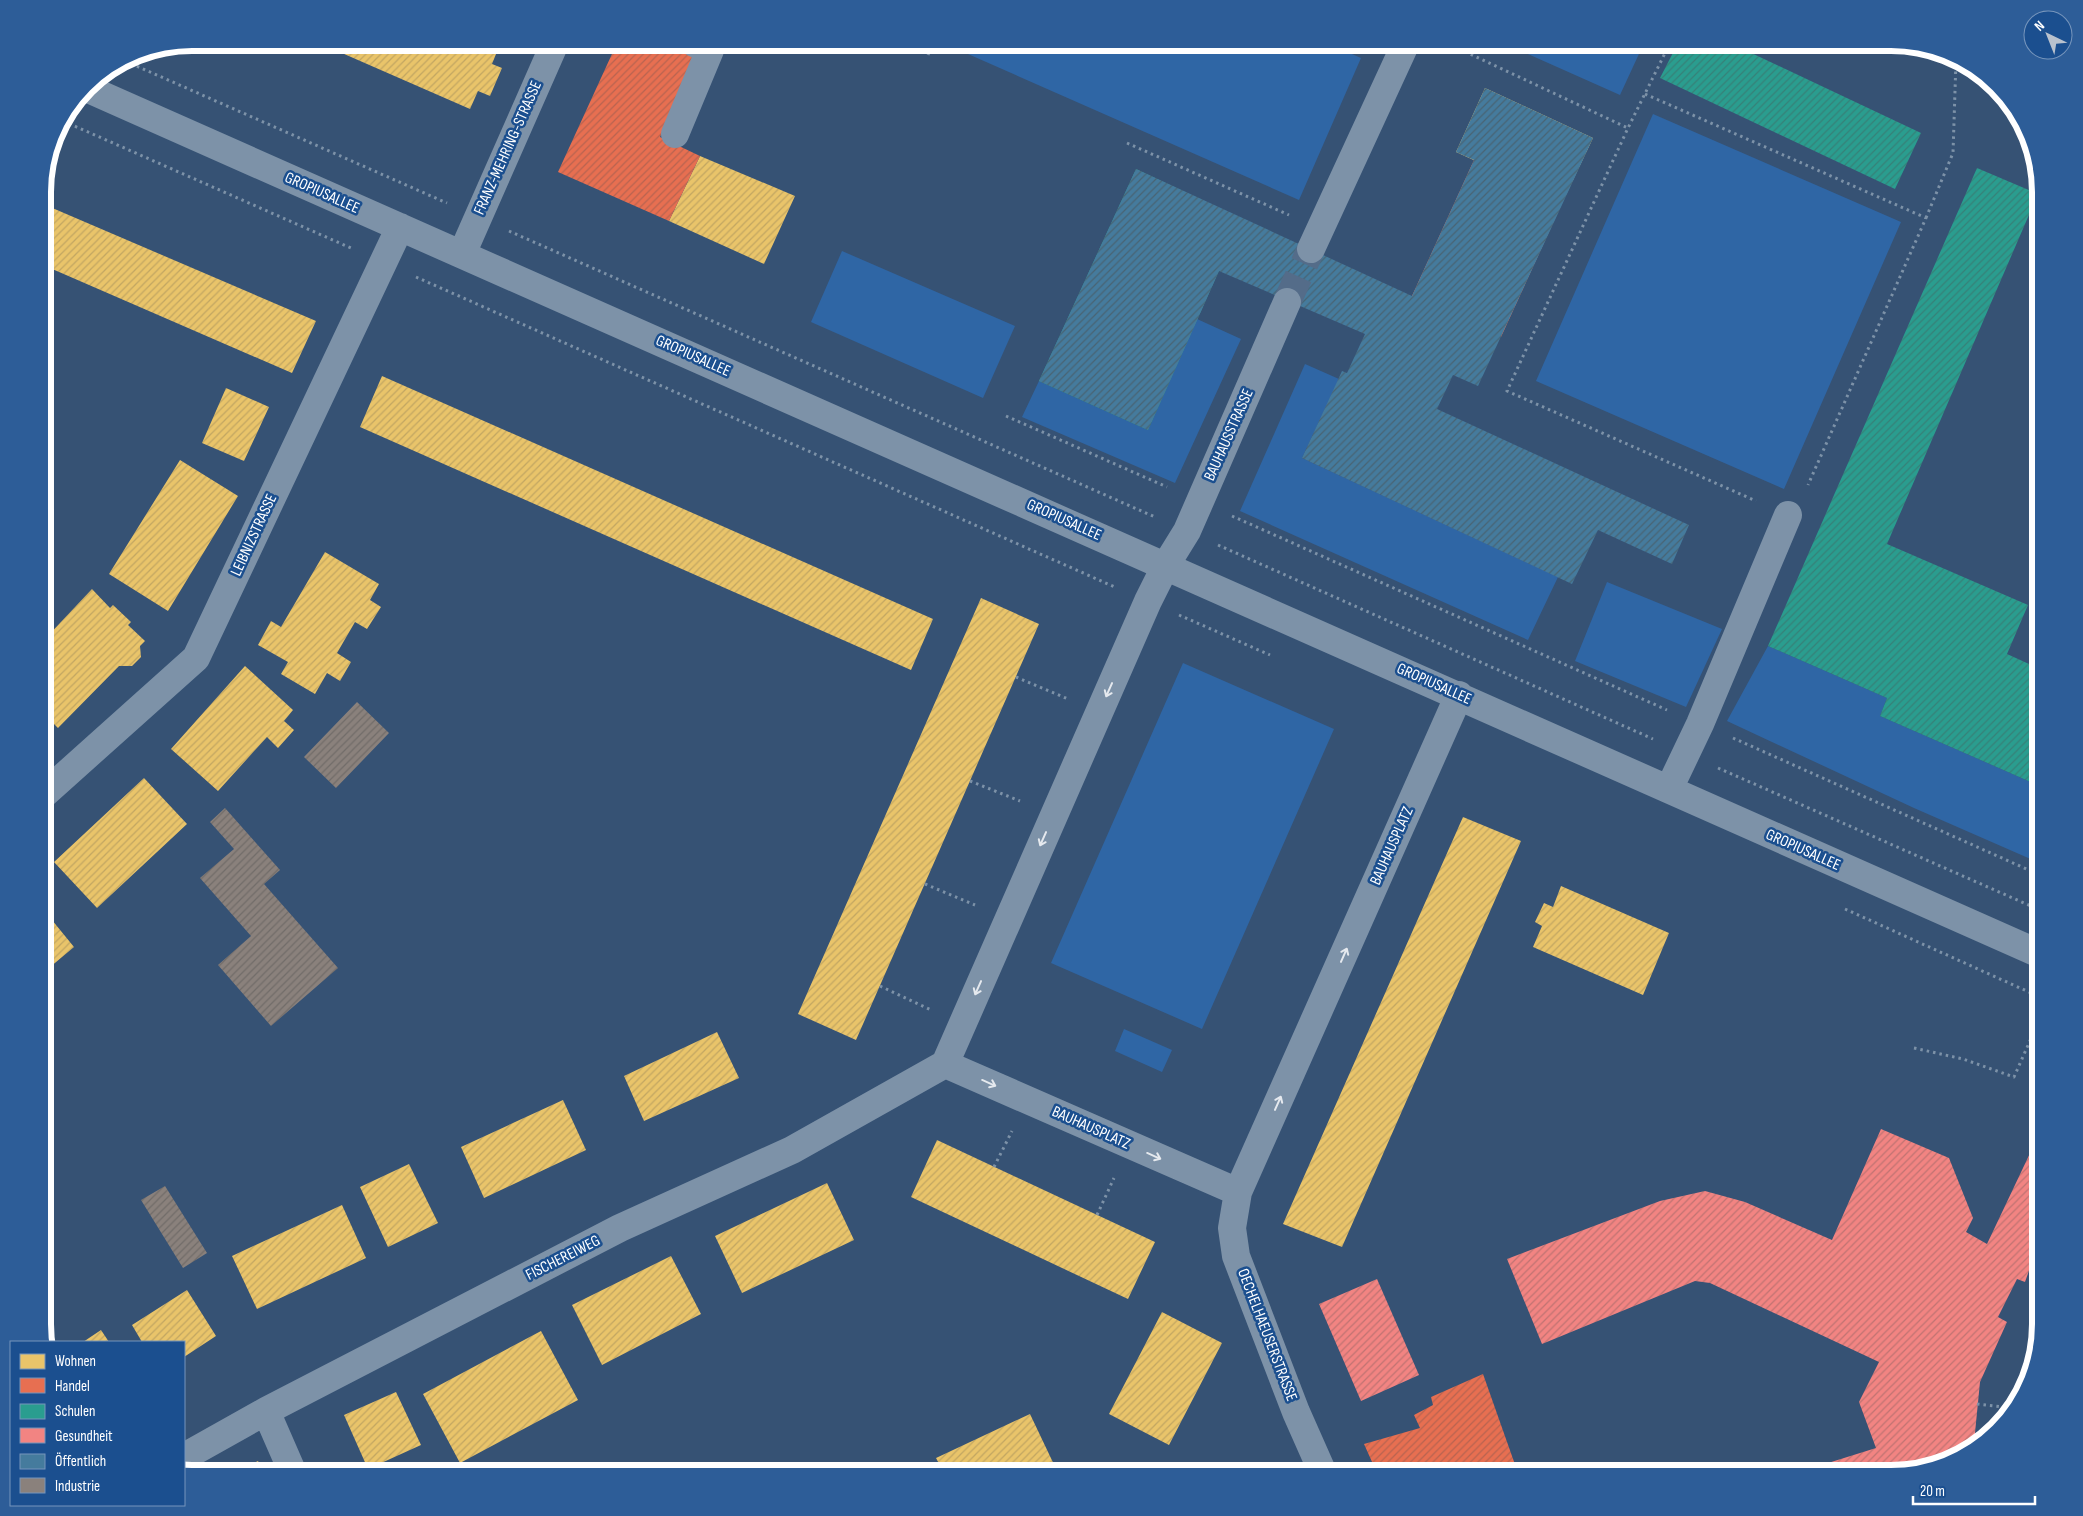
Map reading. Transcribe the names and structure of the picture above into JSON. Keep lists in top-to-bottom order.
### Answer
{
  "streets": {
    "street": [
      "FRANZ-MEHRING-STRASSE",
      "GROPIUSALLEE",
      "BAUHAUSSTRASSE",
      "LEIBNIZSTRASSE",
      "BAUHAUSPLATZ",
      "FISCHEREIWEG",
      "OECHELHAEUSERSTRASSE"
    ]
  },
  "crossings": [
    ["FRANZ-MEHRING-STRASSE", "GROPIUSALLEE"],
    ["GROPIUSALLEE", "BAUHAUSSTRASSE"],
    ["GROPIUSALLEE", "LEIBNIZSTRASSE"],
    ["GROPIUSALLEE", "BAUHAUSPLATZ"],
    ["BAUHAUSPLATZ", "FISCHEREIWEG"],
    ["BAUHAUSPLATZ", "OECHELHAEUSERSTRASSE"]
  ],
  "legend": [
    "Wohnen",
    "Handel",
    "Schulen",
    "Gesundheit",
    "Öffentlich",
    "Industrie"
  ],
  "scale_bar": "20 m",
  "north": "top left"
}
